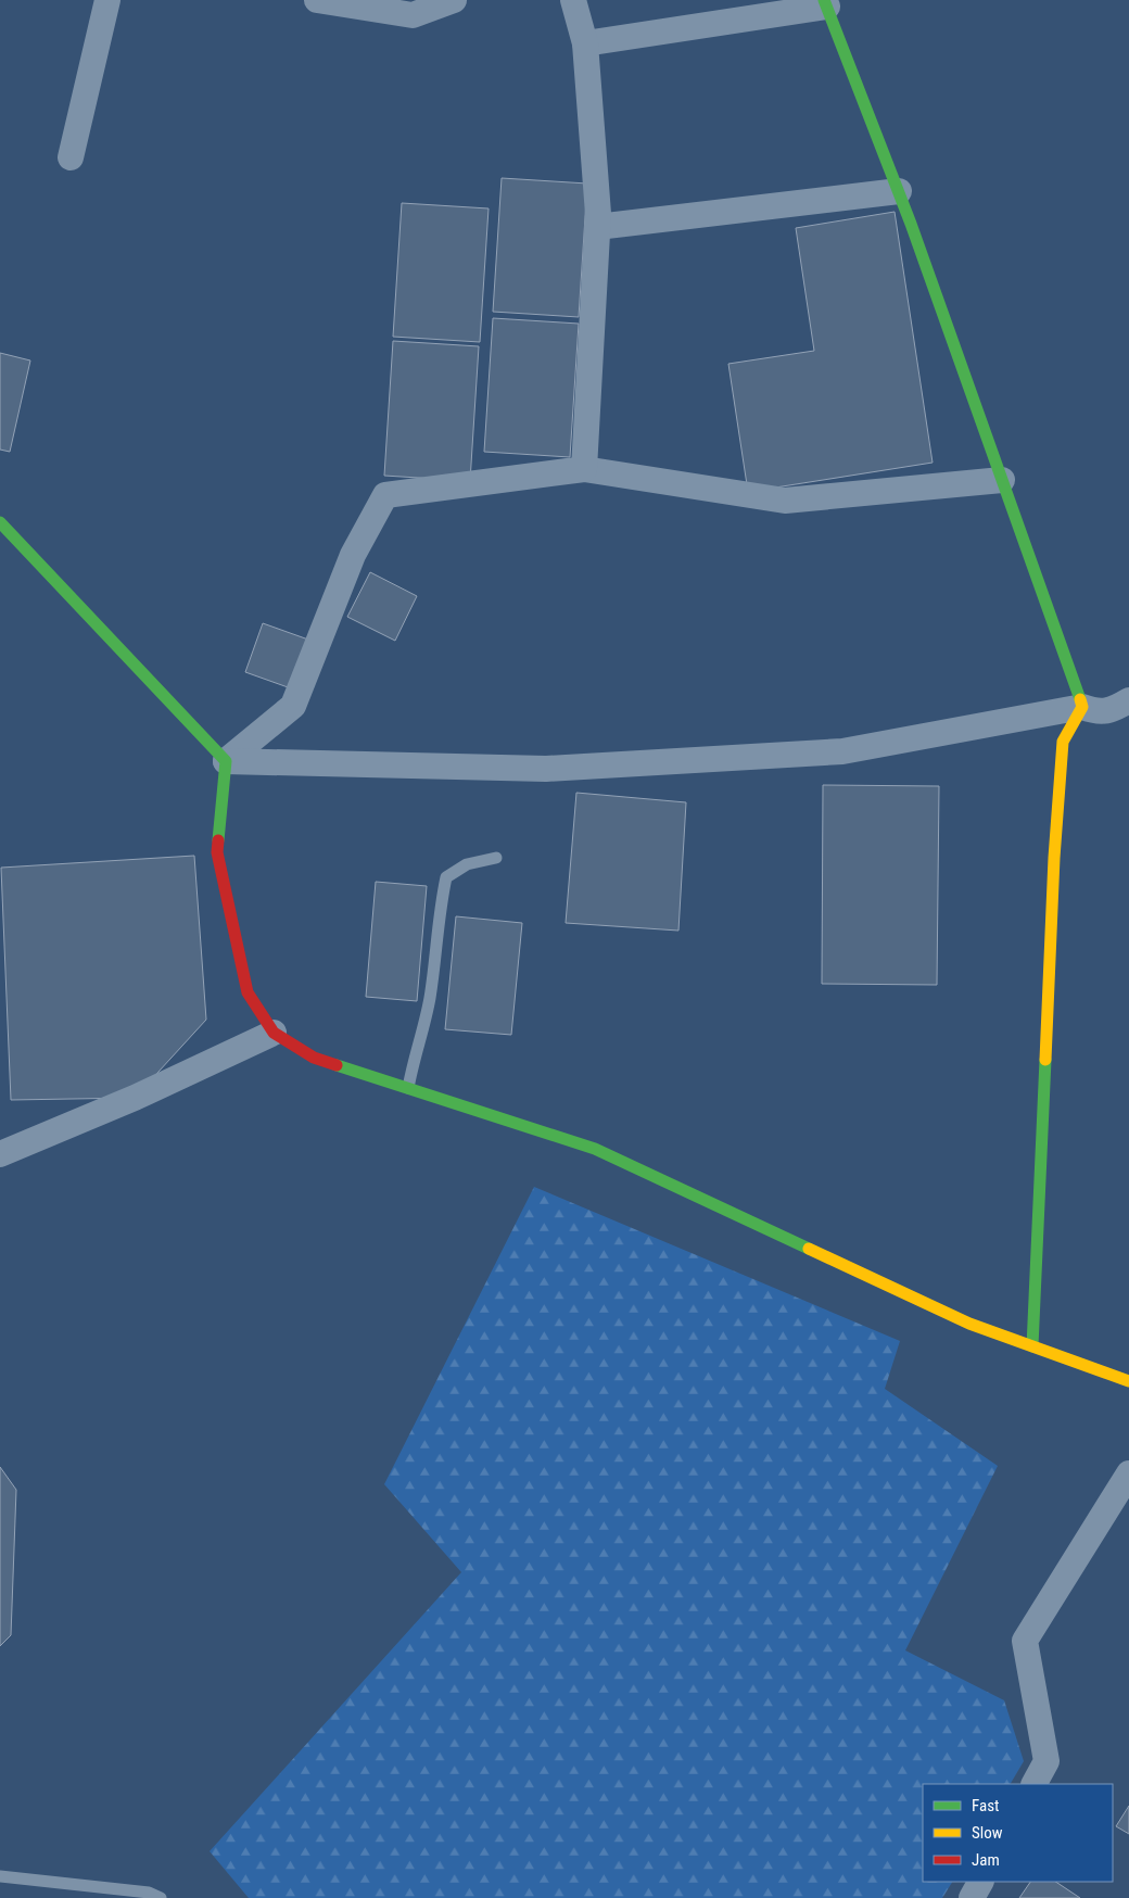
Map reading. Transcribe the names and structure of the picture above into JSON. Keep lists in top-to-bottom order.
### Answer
{
  "legend": ["Fast", "Slow", "Jam"]
}
